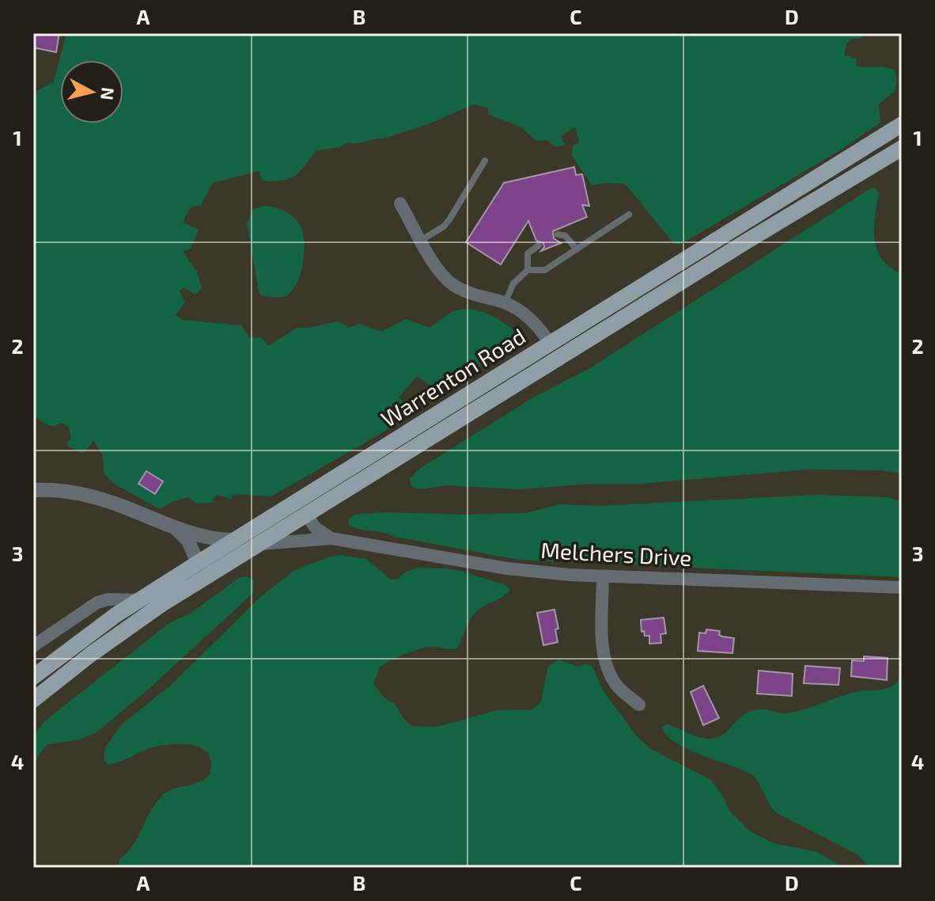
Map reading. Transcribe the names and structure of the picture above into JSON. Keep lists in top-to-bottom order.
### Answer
{
  "streets": {
    "main road": ["Warrenton Road"],
    "street": ["Melchers Drive"]
  },
  "crossings": [
    ["Warrenton Road", "Melchers Drive"]
  ],
  "north": "right",
  "grid": {
    "columns": [
      "A",
      "B",
      "C",
      "D"
    ],
    "rows": [
      "1",
      "2",
      "3",
      "4"
    ]
  }
}
